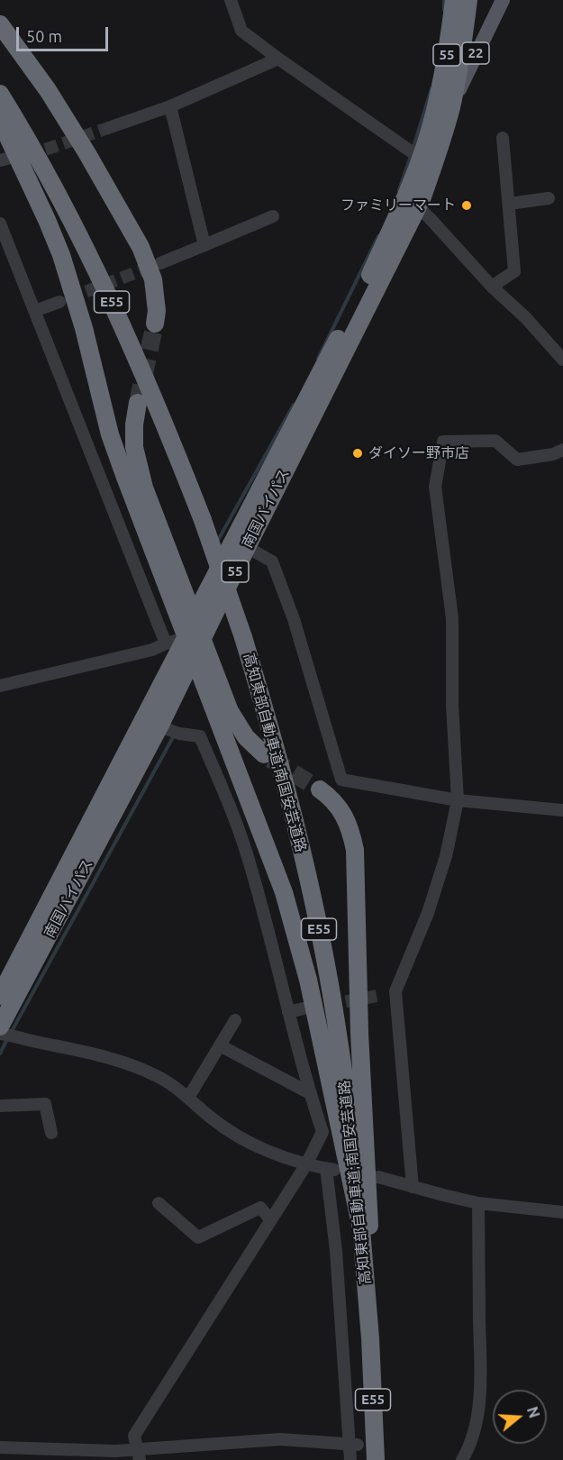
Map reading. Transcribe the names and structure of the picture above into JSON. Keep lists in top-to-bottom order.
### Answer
{
  "streets": {
    "highway": [
      "55",
      "E55",
      "南国バイパス",
      "高知東部自動車道;南国安芸道路"
    ],
    "main road": ["22"]
  },
  "crossings": [
    ["22", "南国バイパス"]
  ],
  "places": ["ファミリーマート", "ダイソー野市店"],
  "scale_bar": "50 m",
  "north": "right"
}
